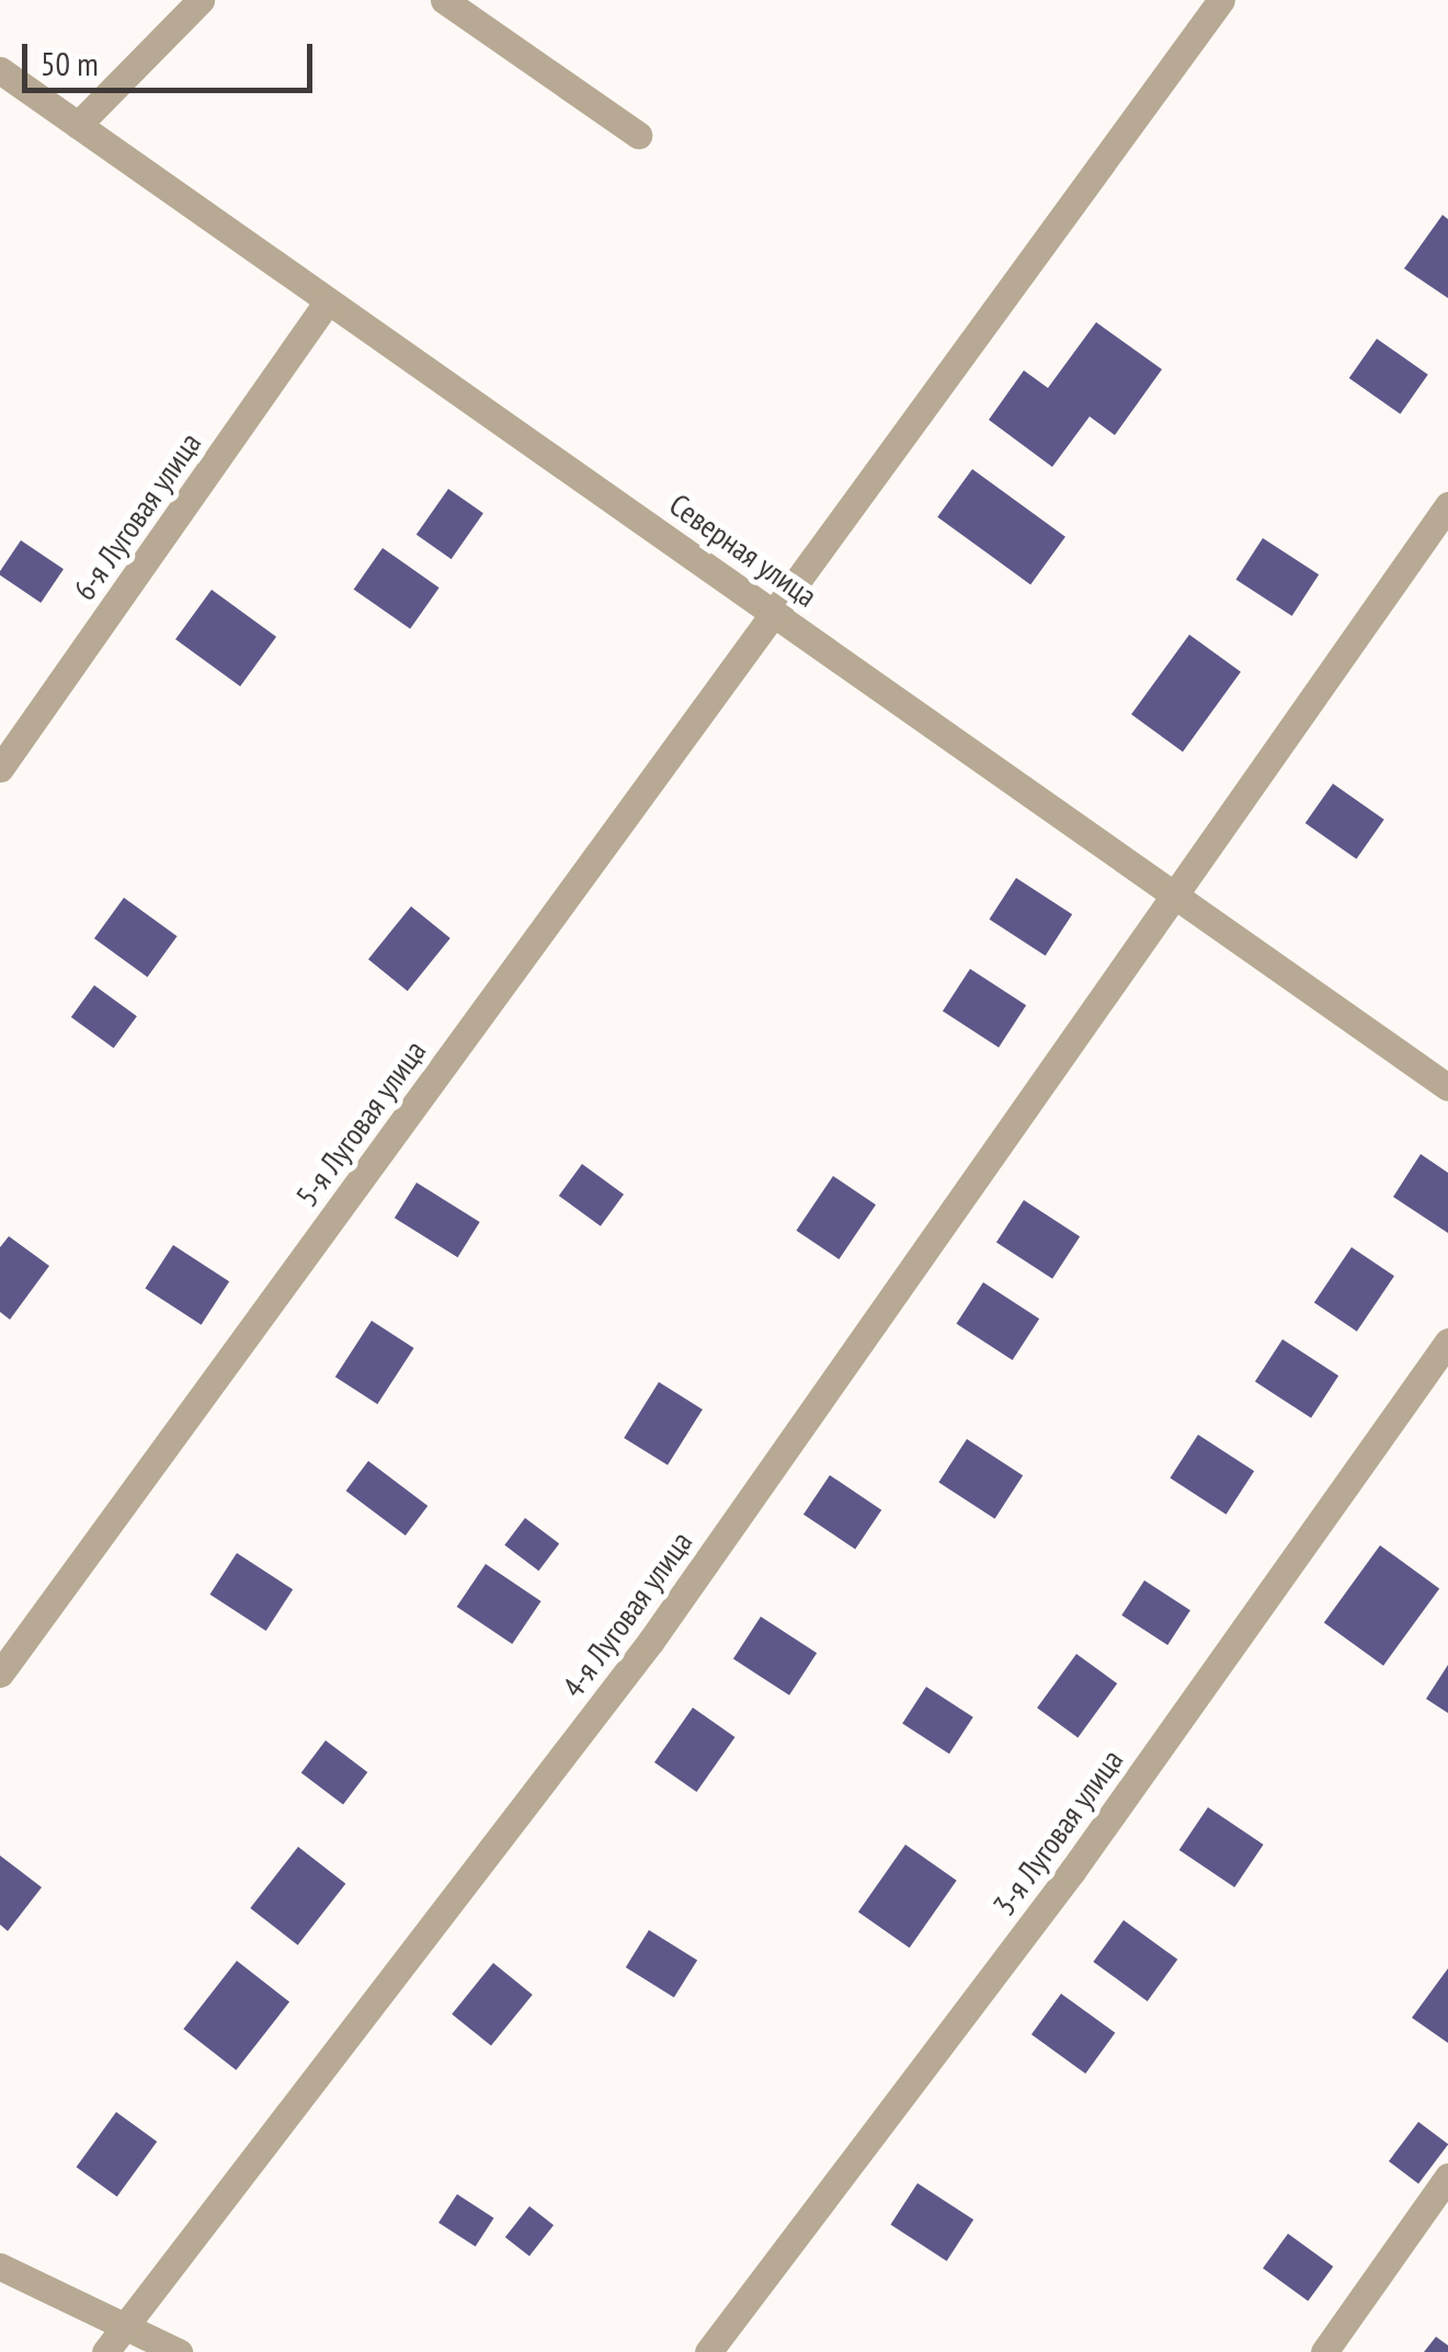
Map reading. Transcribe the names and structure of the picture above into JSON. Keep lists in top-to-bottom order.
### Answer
{
  "streets": {
    "street": [
      "6-я Луговая улица",
      "Северная улица",
      "5-я Луговая улица",
      "4-я Луговая улица",
      "3-я Луговая улица"
    ]
  },
  "crossings": [
    ["6-я Луговая улица", "Северная улица"],
    ["Северная улица", "5-я Луговая улица"],
    ["Северная улица", "4-я Луговая улица"]
  ],
  "scale_bar": "50 m"
}
